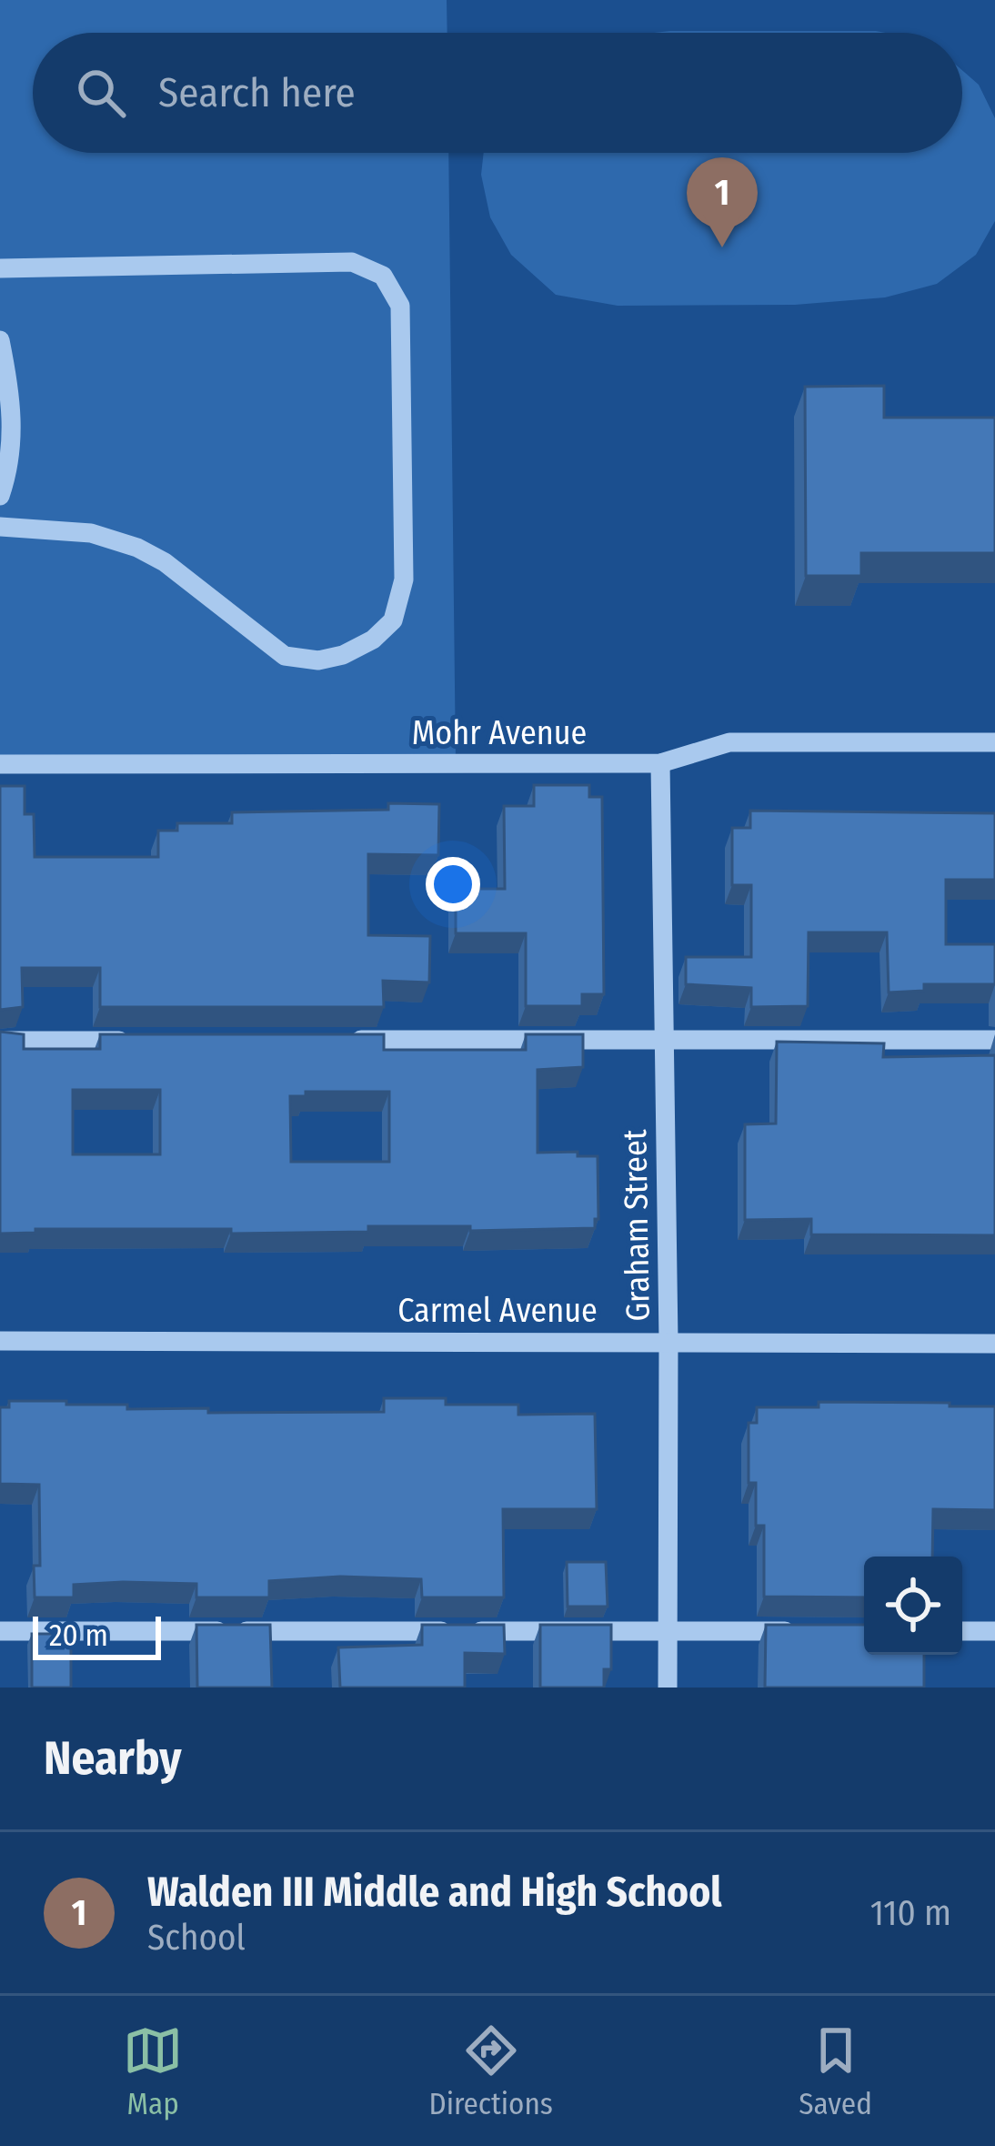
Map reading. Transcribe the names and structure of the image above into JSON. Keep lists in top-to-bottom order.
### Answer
{
  "streets": {
    "street": ["Mohr Avenue", "Graham Street", "Carmel Avenue"]
  },
  "crossings": [
    ["Mohr Avenue", "Graham Street"],
    ["Graham Street", "Carmel Avenue"]
  ],
  "scale_bar": "20 m",
  "page": {
    "search": "Search here",
    "pins": "1",
    "scale": "20 m",
    "heading": "Nearby",
    "list": [
      {
        "mark": "1",
        "name": "Walden III Middle and High School",
        "note": "School",
        "value": "110 m"
      }
    ],
    "nav": ["Map", "Directions", "Saved"]
  }
}
